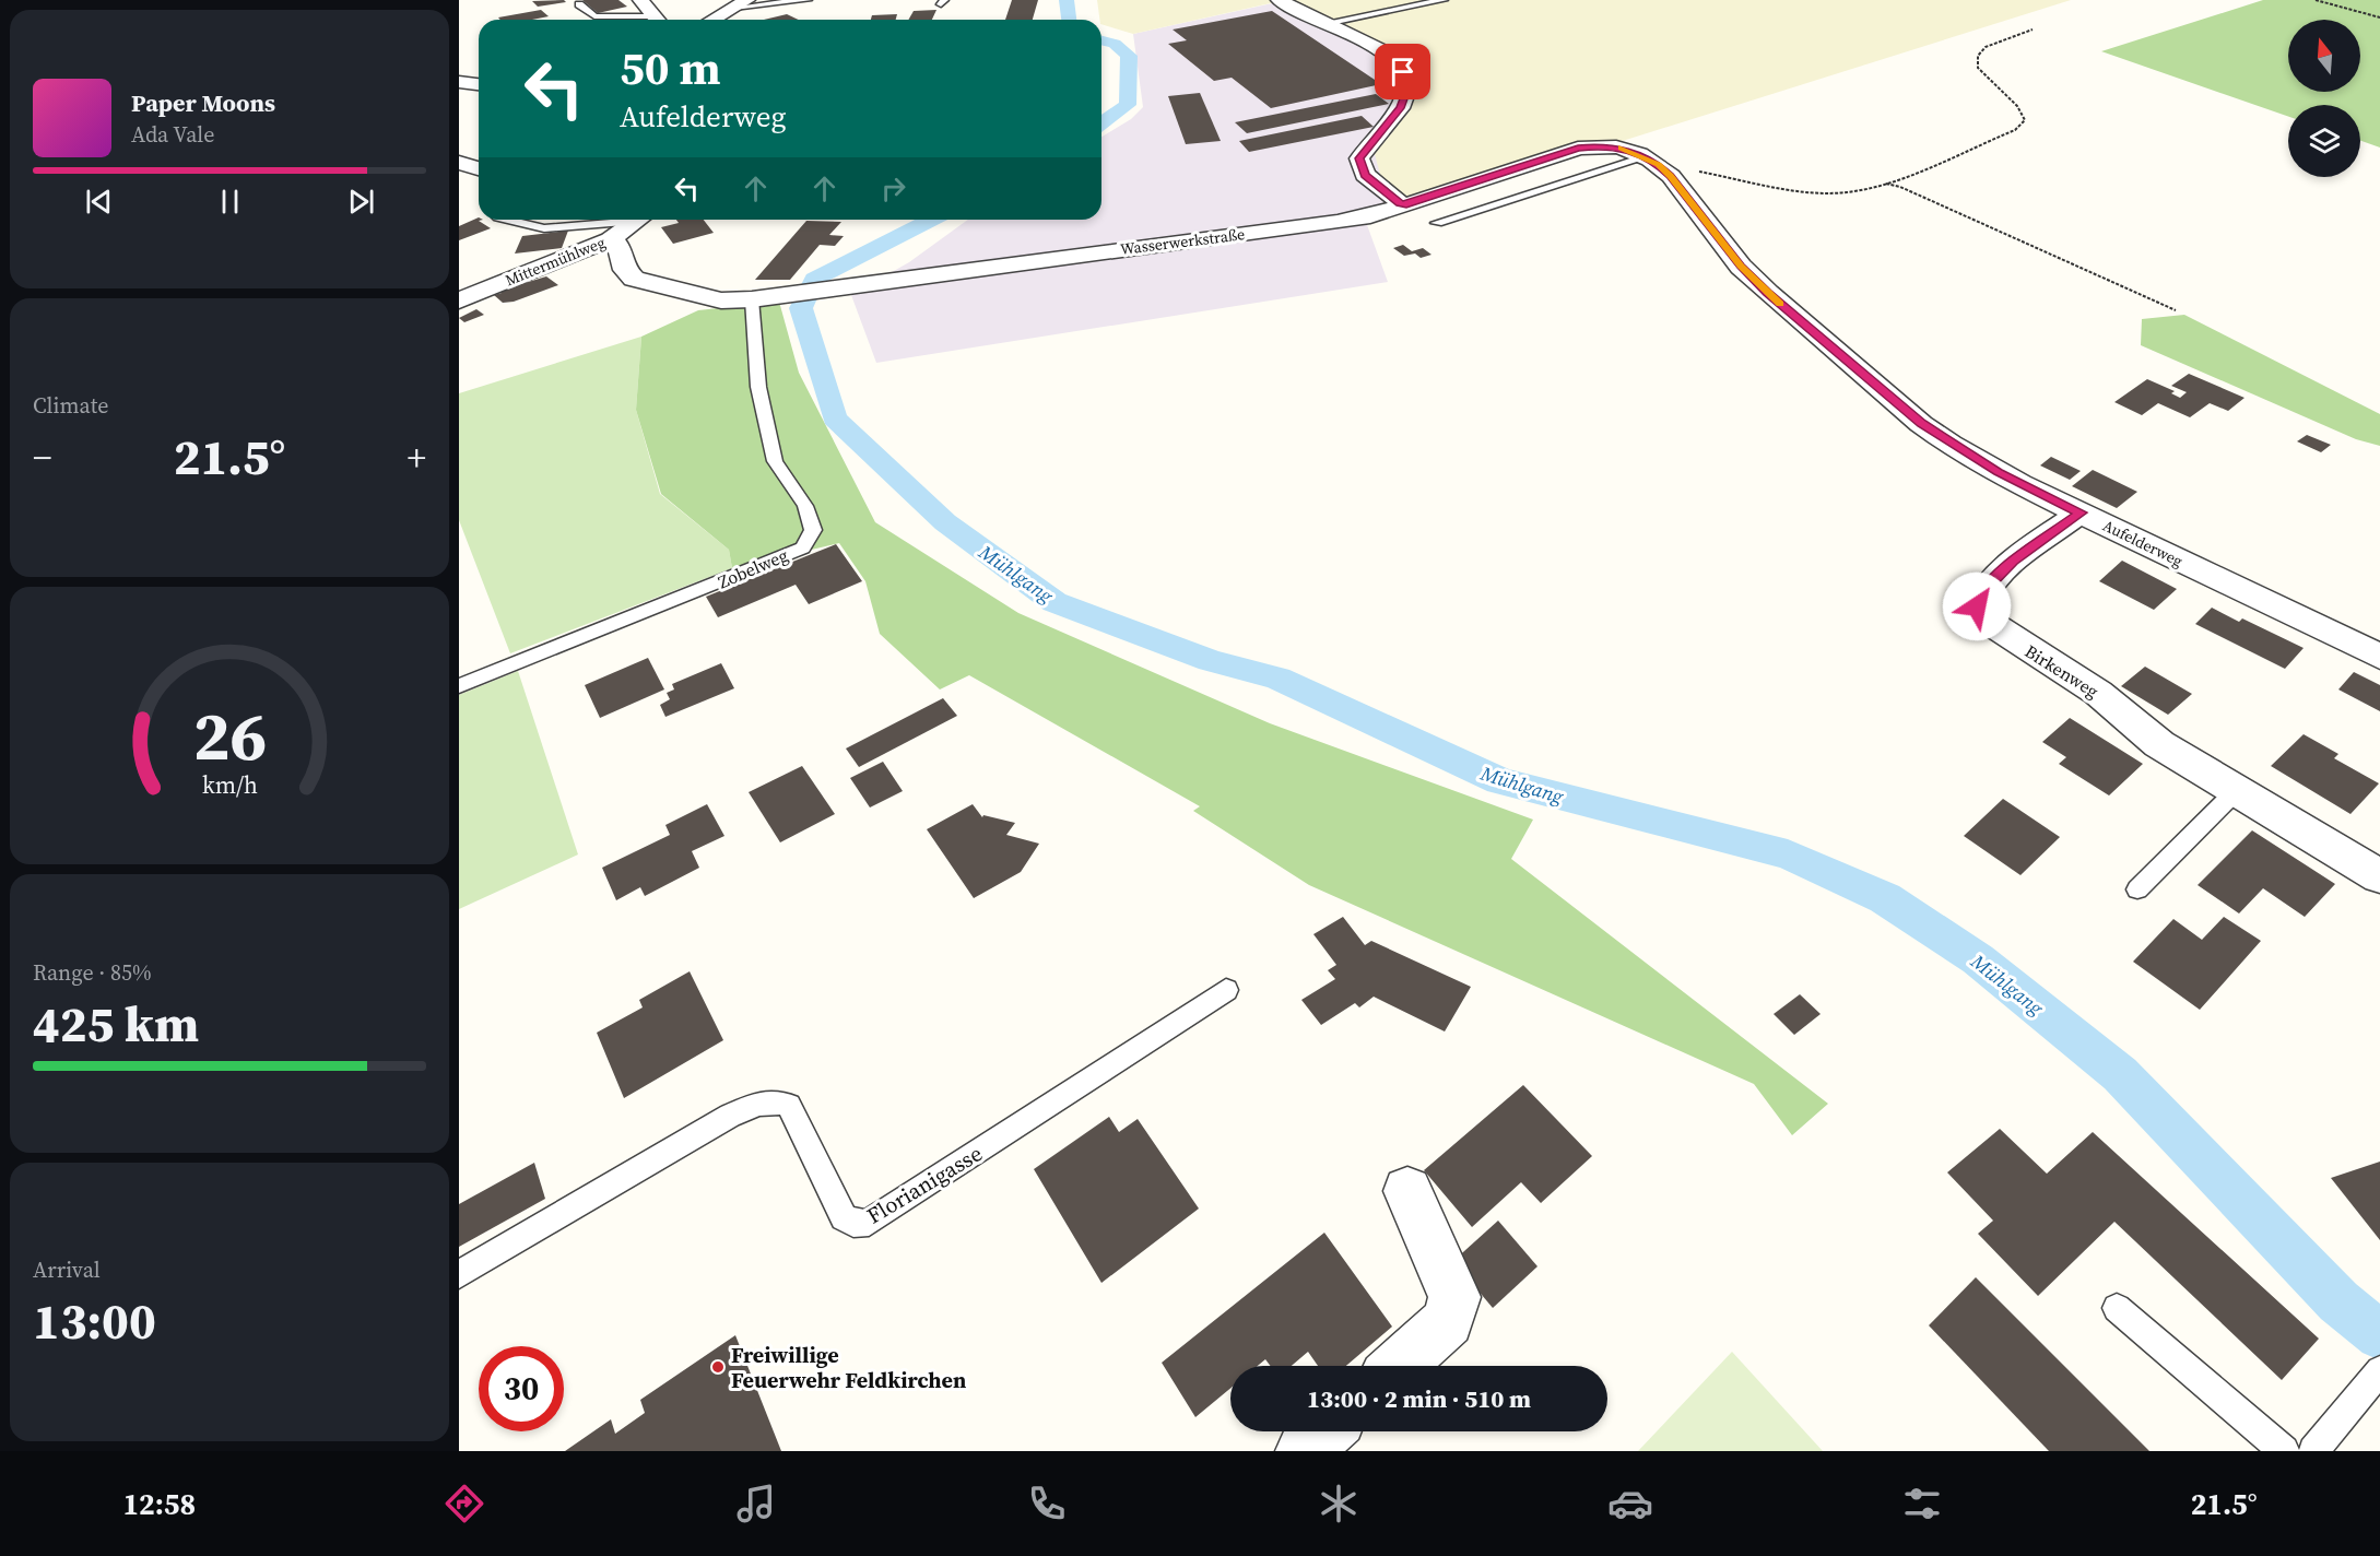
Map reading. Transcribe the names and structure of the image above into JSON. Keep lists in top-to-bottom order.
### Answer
{
  "streets": {
    "street": [
      "Wasserwerkstraße",
      "Mittermühlweg",
      "Aufelderweg",
      "Birkenweg"
    ],
    "lane": ["Zobelweg", "Florianigasse"]
  },
  "crossings": [
    ["Wasserwerkstraße", "Mittermühlweg"],
    ["Wasserwerkstraße", "Aufelderweg"],
    ["Wasserwerkstraße", "Zobelweg"],
    ["Aufelderweg", "Birkenweg"]
  ],
  "water": ["Mühlgang"],
  "places": ["Freiwillige Feuerwehr Feldkirchen"],
  "north": "top",
  "page": {
    "turn": ["50 m", "Aufelderweg"],
    "song": ["Paper Moons", "Ada Vale"],
    "tile": [
      "Climate",
      ["Range · 85%", "425 km"],
      ["Arrival", "13:00"]
    ],
    "heat": ["−", "21.5°", "+"],
    "limit": "30",
    "trip": "13:00 · 2 min · 510 m",
    "tabs": ["12:58", "21.5°"],
    "gauge": ["26", "km/h"]
  }
}
